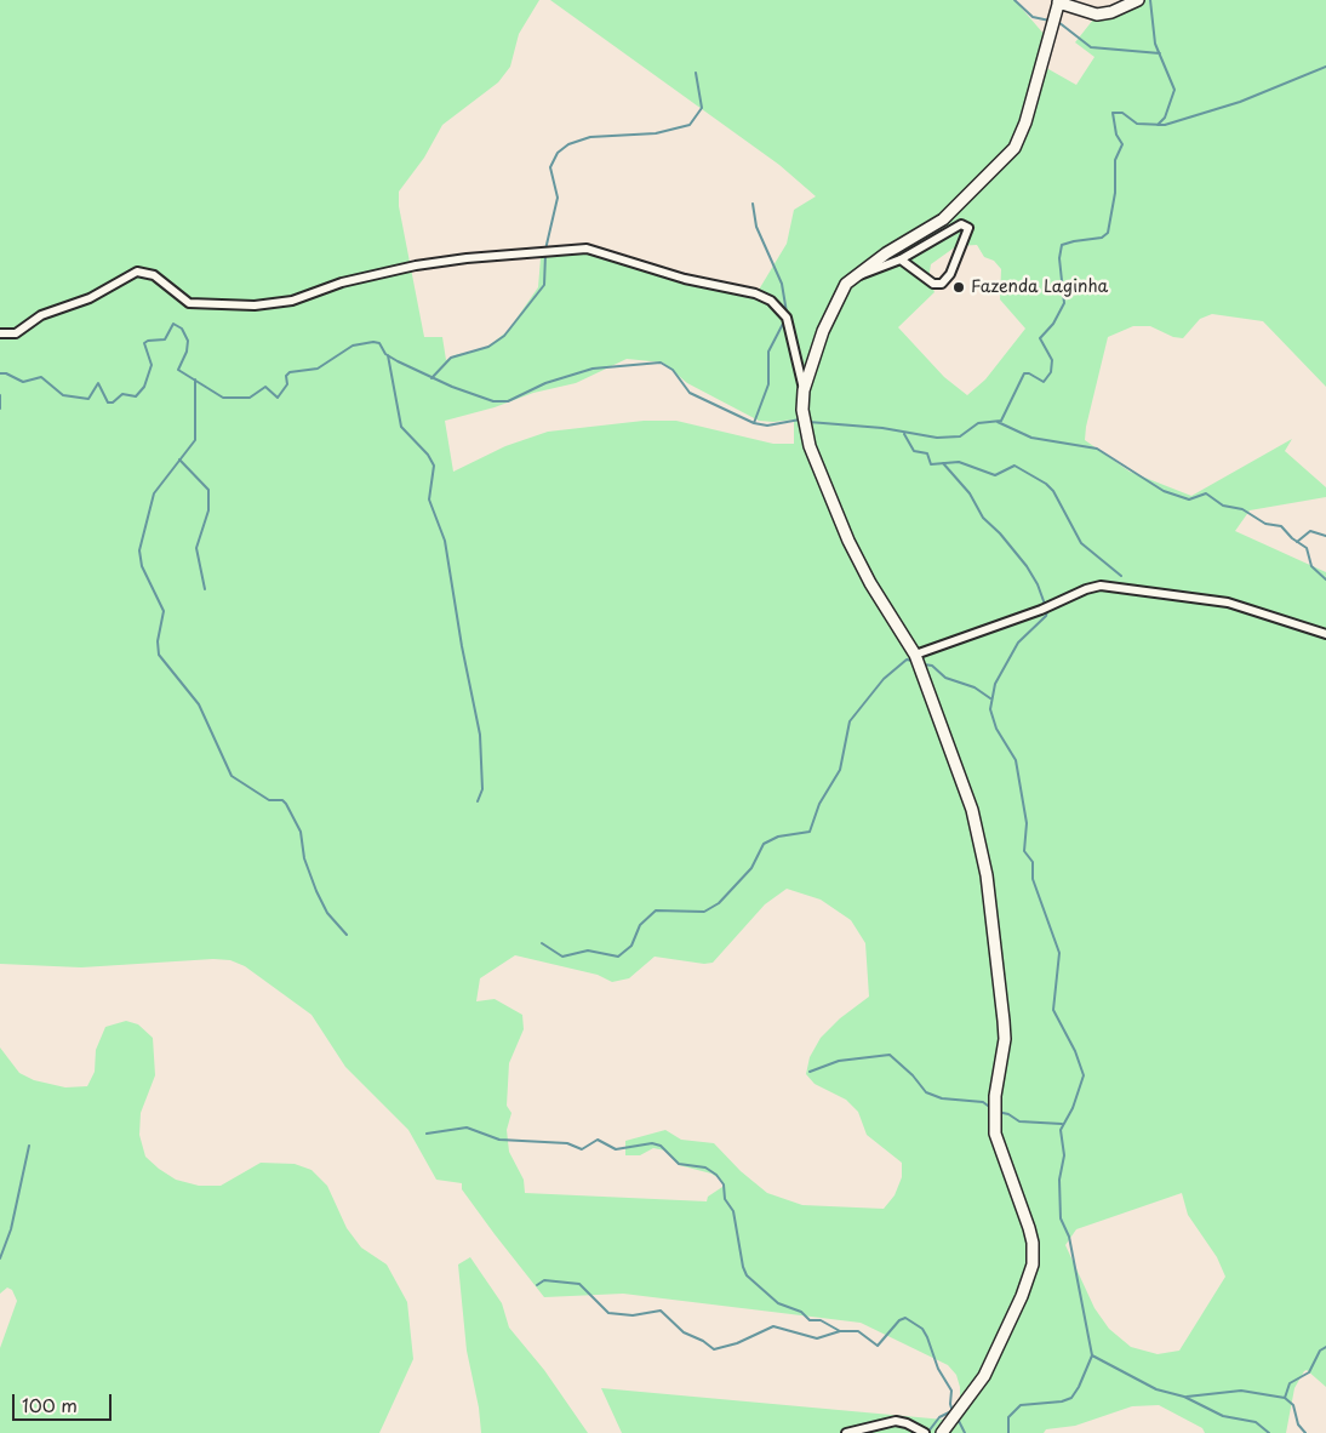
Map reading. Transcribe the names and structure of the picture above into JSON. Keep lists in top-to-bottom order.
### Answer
{
  "places": ["Fazenda Laginha"],
  "scale_bar": "100 m"
}
